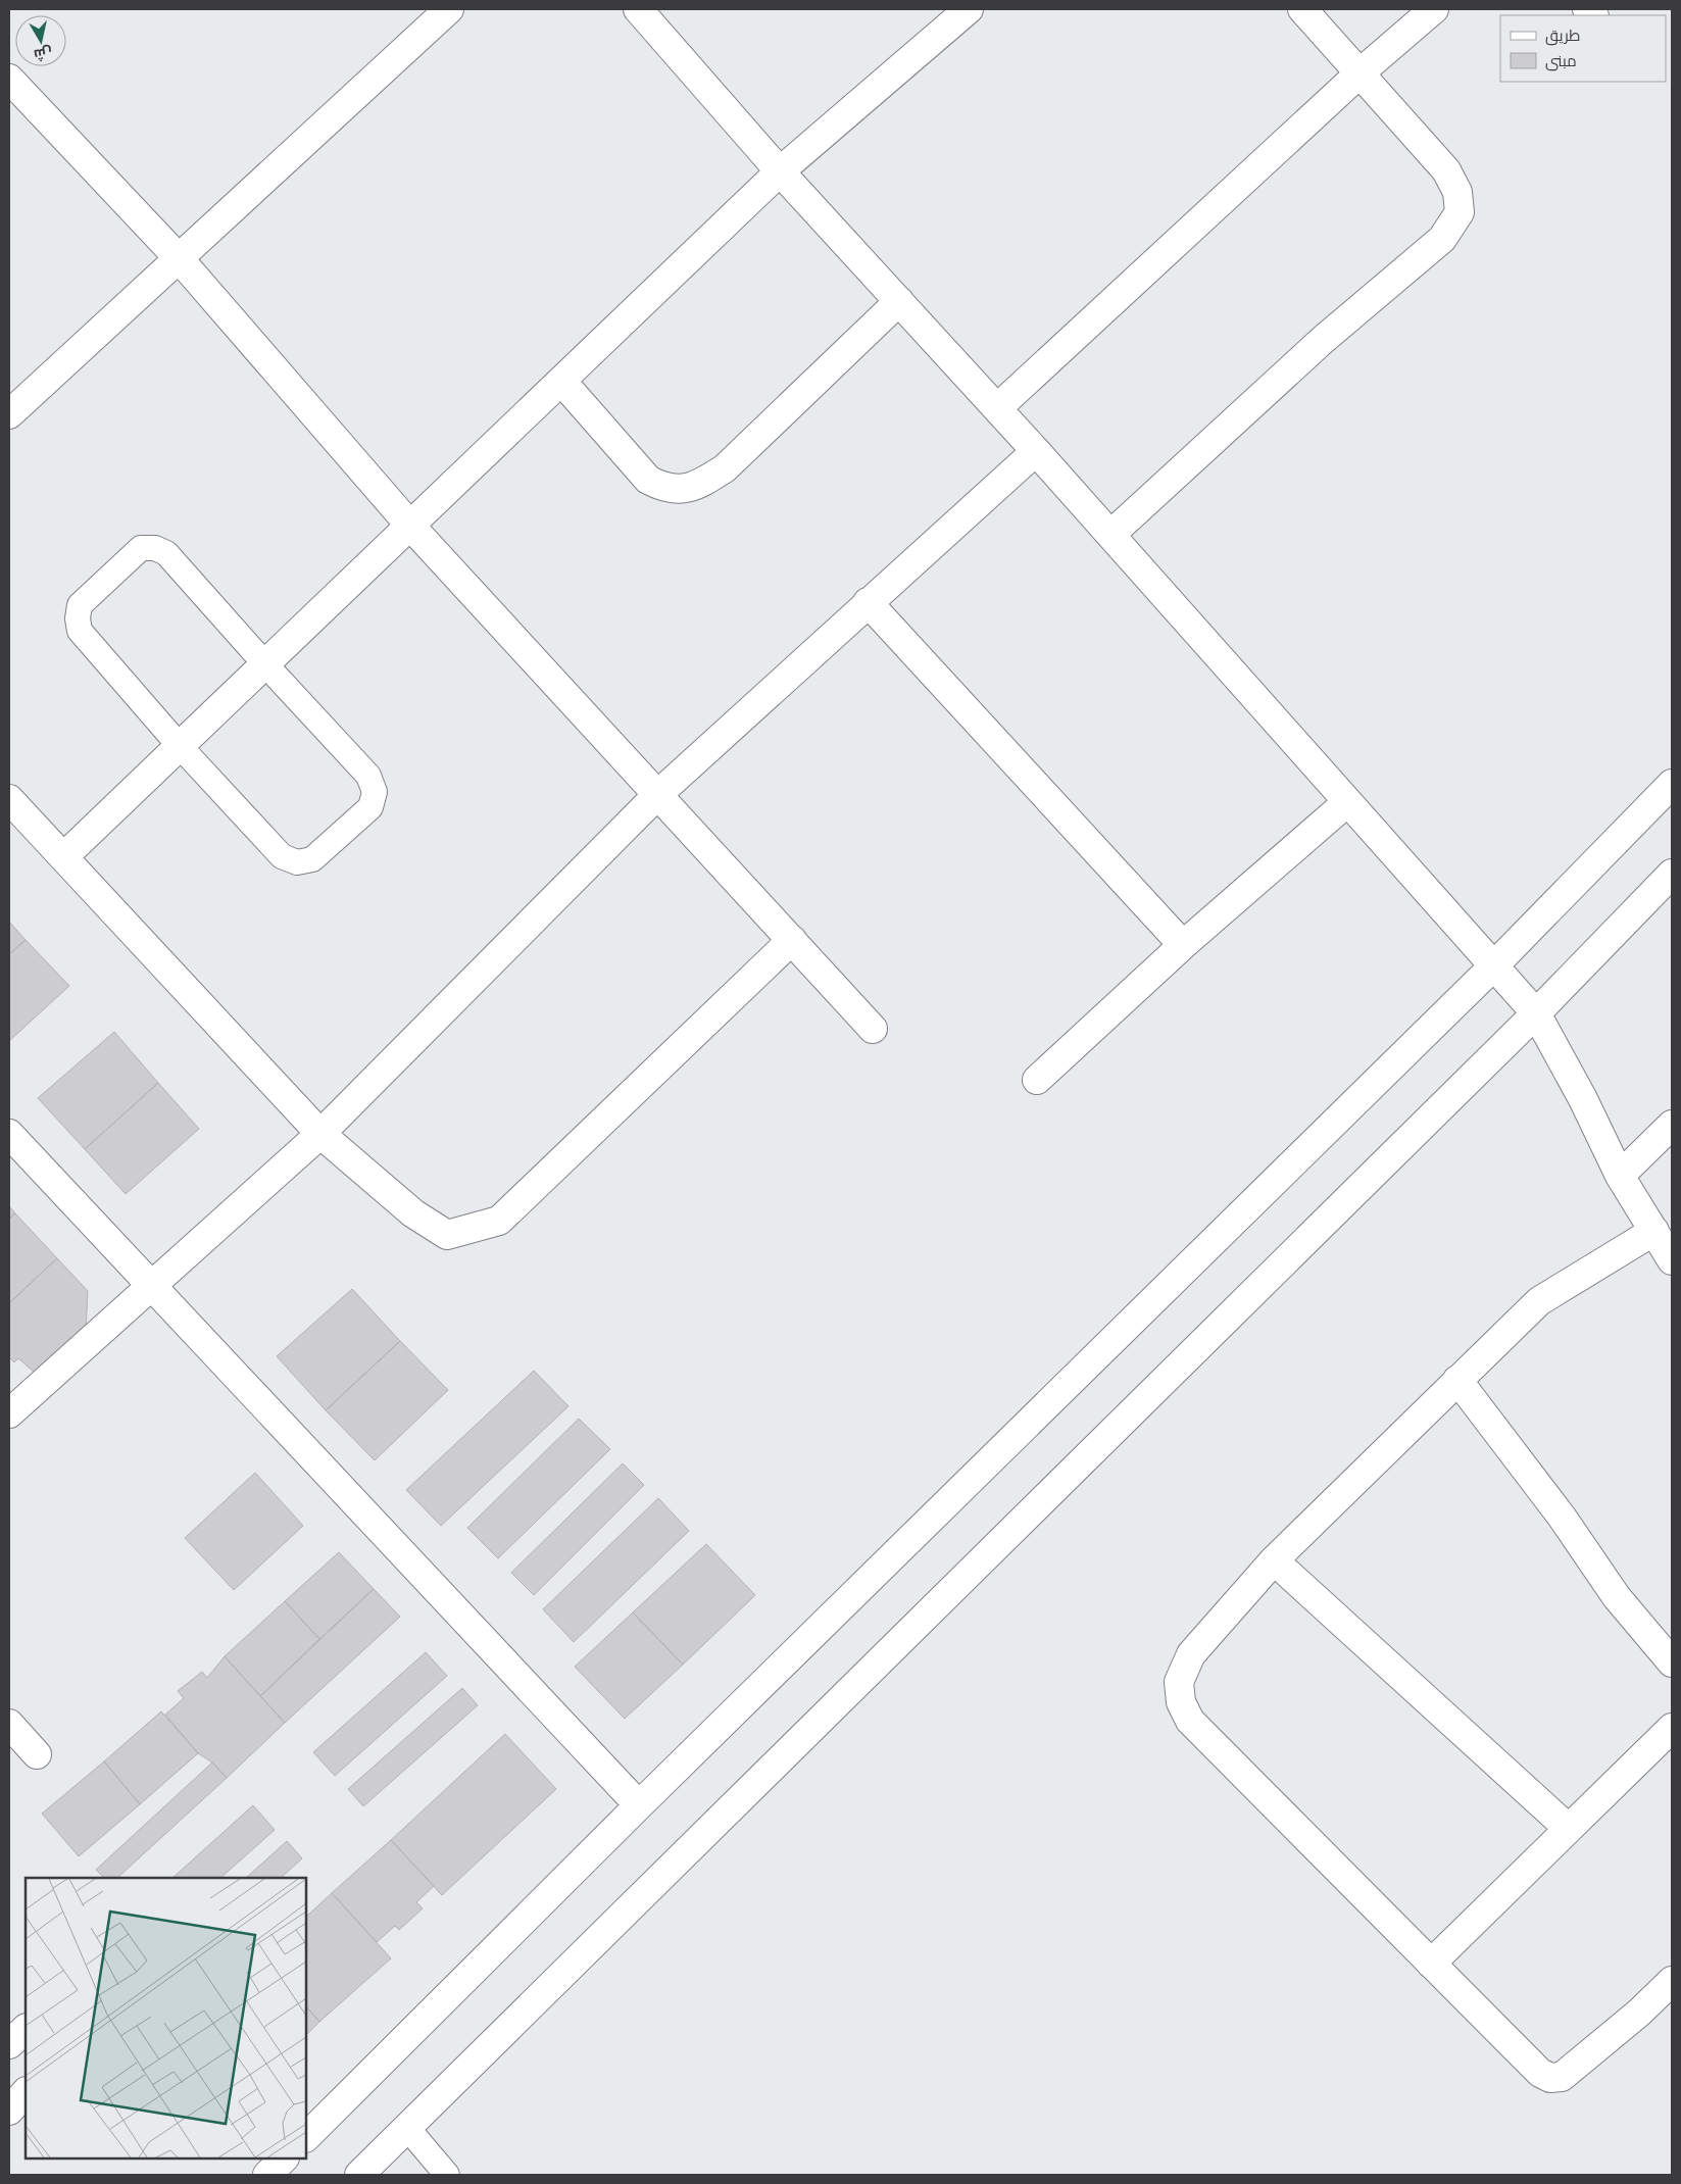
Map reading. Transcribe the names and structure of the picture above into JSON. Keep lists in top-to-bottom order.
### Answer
{
  "legend": ["طريق", "مبنى"],
  "north": "bottom"
}
